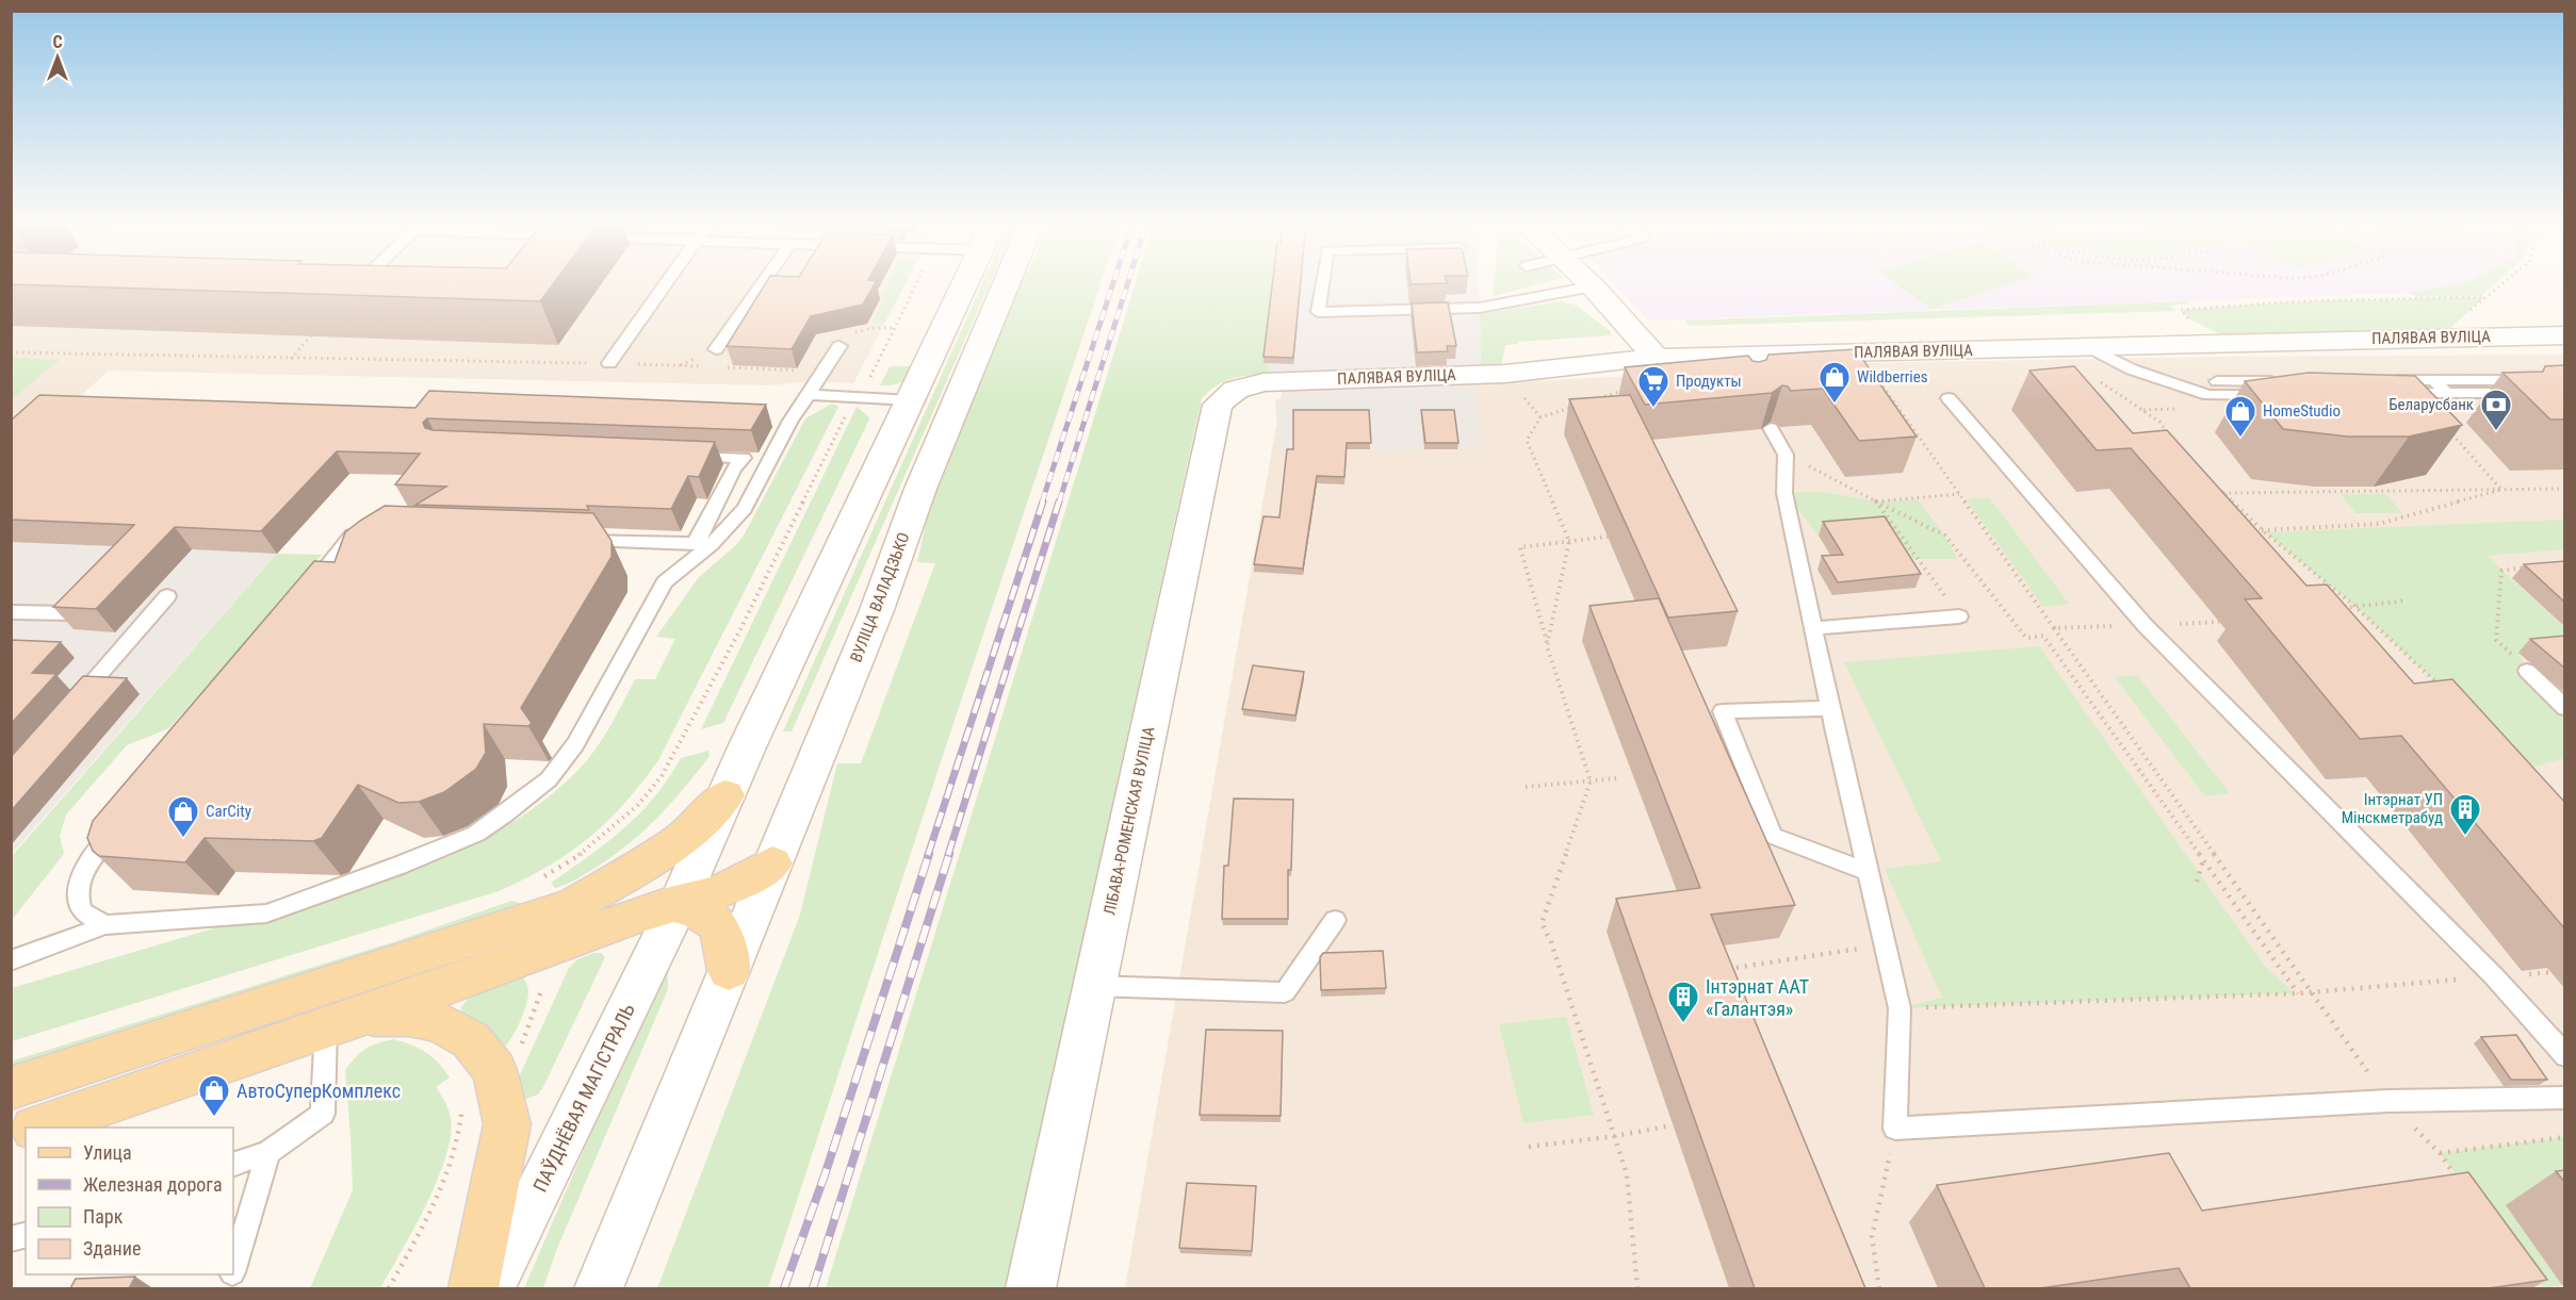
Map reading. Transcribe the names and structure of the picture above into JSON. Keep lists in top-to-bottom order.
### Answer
{
  "streets": {
    "street": [
      "ПАЛЯВАЯ ВУЛІЦА",
      "ВУЛІЦА ВАЛАДЗЬКО",
      "ЛІБАВА-РОМЕНСКАЯ ВУЛІЦА",
      "ПАЎДНЁВАЯ МАГІСТРАЛЬ"
    ]
  },
  "crossings": [
    ["ПАЛЯВАЯ ВУЛІЦА", "ЛІБАВА-РОМЕНСКАЯ ВУЛІЦА"]
  ],
  "places": {
    "shop": [
      "Wildberries",
      "HomeStudio",
      "CarCity",
      "АвтоСуперКомплекс"
    ],
    "supermarket": ["Продукты"],
    "bank": ["Беларусбанк"],
    "building": ["Інтэрнат УП Мінскметрабуд", "Інтэрнат ААТ «Галантэя»"]
  },
  "legend": [
    "Улица",
    "Железная дорога",
    "Парк",
    "Здание"
  ],
  "north": "top"
}
